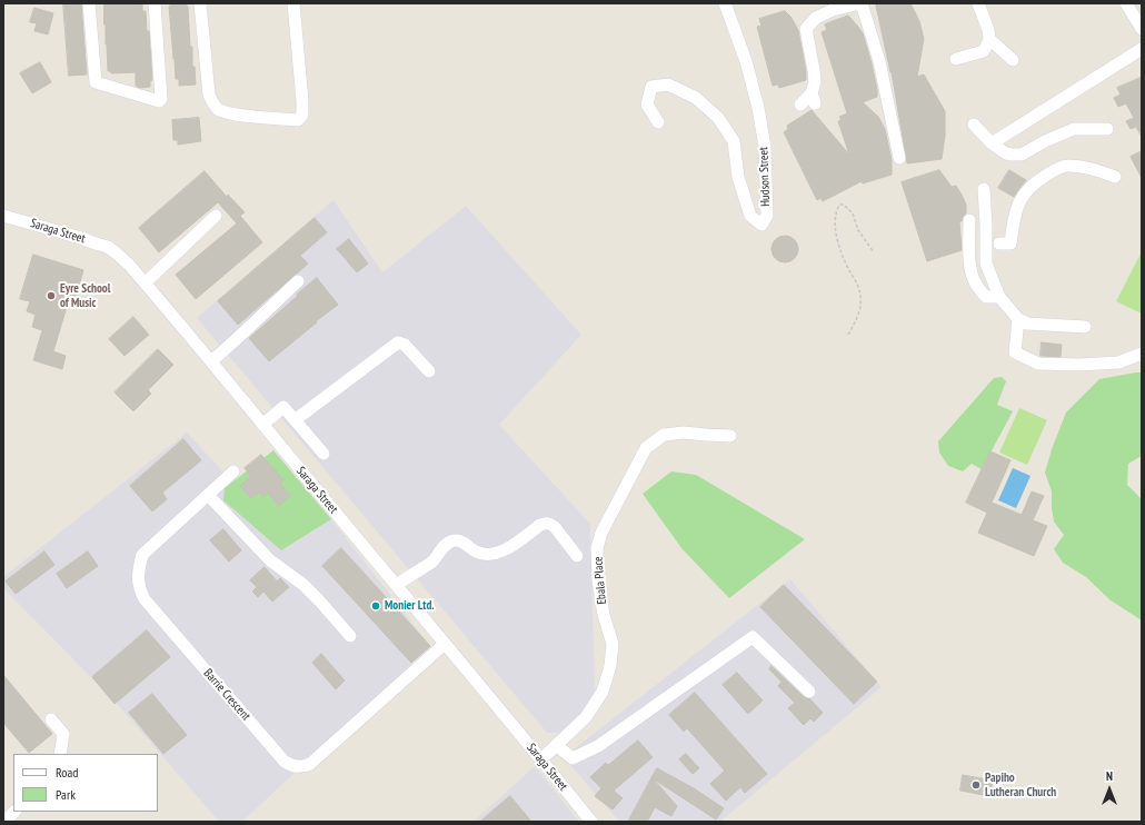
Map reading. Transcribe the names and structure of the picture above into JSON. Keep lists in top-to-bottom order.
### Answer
{
  "streets": {
    "street": [
      "Hudson Street",
      "Saraga Street",
      "Ebala Place",
      "Barrie Crescent"
    ]
  },
  "crossings": [
    ["Saraga Street", "Ebala Place"],
    ["Saraga Street", "Barrie Crescent"]
  ],
  "places": ["Eyre School of Music", "Monier Ltd.", "Papiho Lutheran Church"],
  "legend": ["Road", "Park"],
  "north": "top"
}
